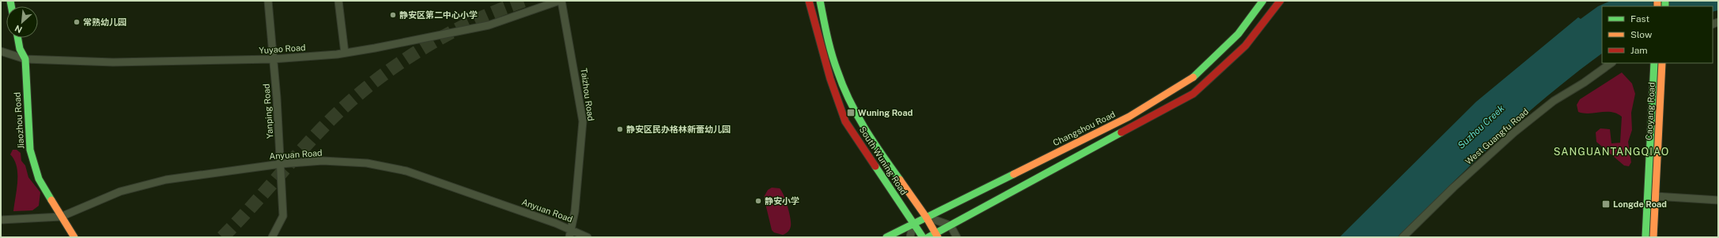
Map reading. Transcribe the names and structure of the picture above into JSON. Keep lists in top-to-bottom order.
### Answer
{
  "streets": {
    "main road": [
      "Caoyang Road",
      "Jiaozhou Road",
      "Changshou Road",
      "South Wuning Road"
    ],
    "street": [
      "Yuyao Road",
      "Taizhou Road",
      "Yanping Road",
      "West Guangfu Road",
      "Anyuan Road"
    ]
  },
  "crossings": [
    ["Yuyao Road", "Taizhou Road"],
    ["Yuyao Road", "Yanping Road"],
    ["Yuyao Road", "Jiaozhou Road"],
    ["Taizhou Road", "Anyuan Road"],
    ["Yanping Road", "Anyuan Road"],
    ["Jiaozhou Road", "Anyuan Road"],
    ["Changshou Road", "South Wuning Road"]
  ],
  "districts": ["SANGUANTANGQIAO"],
  "water": ["Suzhou Creek"],
  "places": {
    "other": [
      "静安区第二中心小学",
      "常熟幼儿园",
      "静安区民办格林新蕾幼儿园",
      "静安小学"
    ],
    "transit": ["Wuning Road", "Longde Road"]
  },
  "legend": ["Fast", "Slow", "Jam"],
  "north": "bottom left"
}
